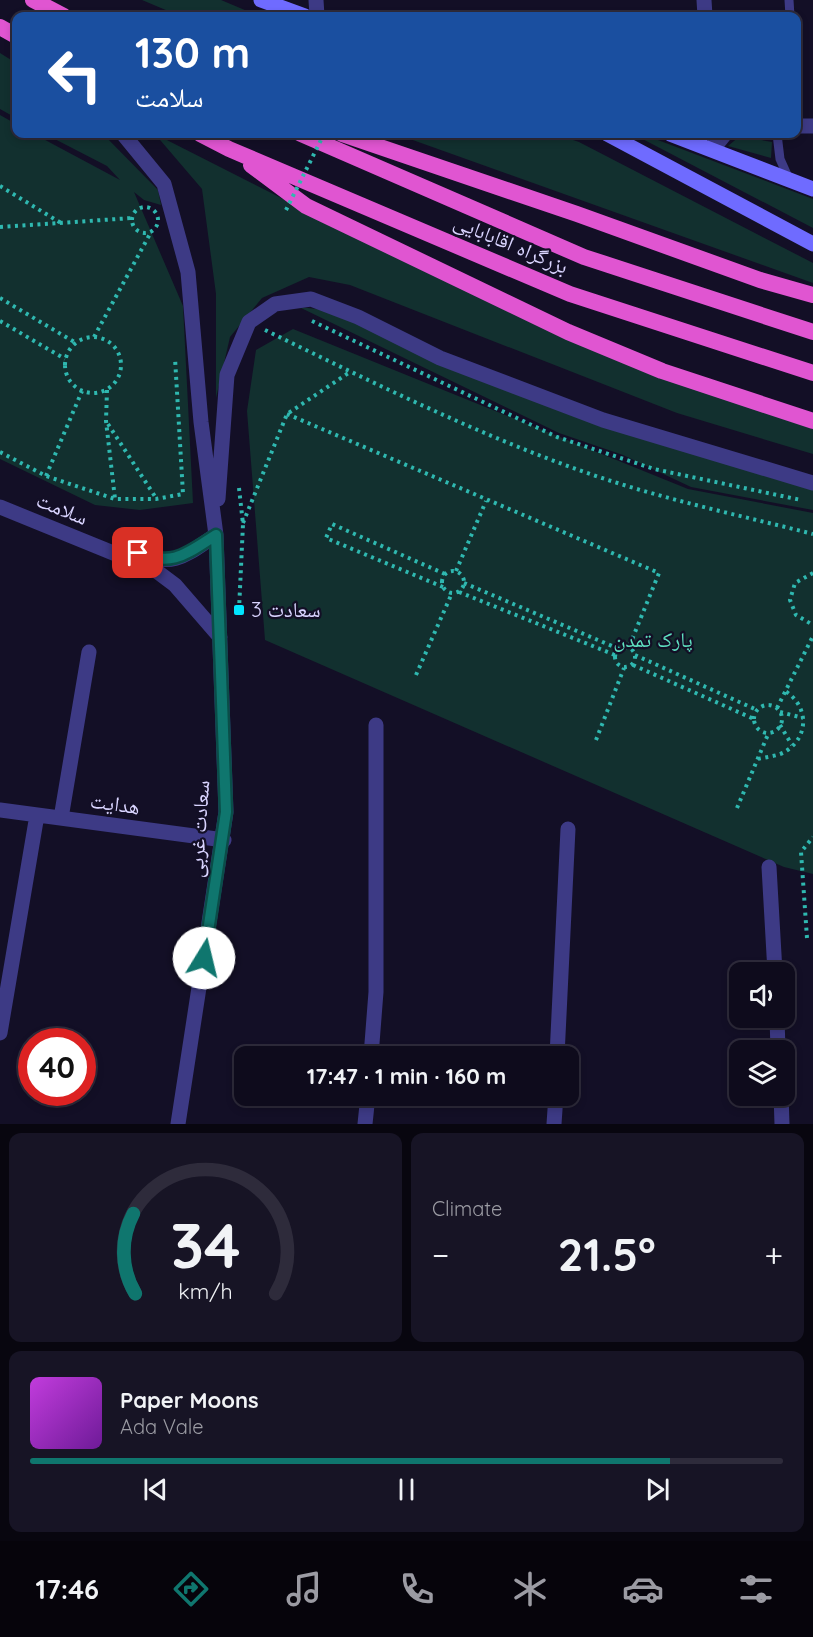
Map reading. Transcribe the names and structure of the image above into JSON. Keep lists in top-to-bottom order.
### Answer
{
  "streets": {
    "highway": ["بزرگراه اقابابایی"],
    "street": ["سلامت", "هدایت", "سعادت غربی"]
  },
  "crossings": [
    ["سلامت", "سعادت غربی"],
    ["هدایت", "سعادت غربی"]
  ],
  "parks": ["پارک تمدن"],
  "places": {
    "transit": ["سعادت 3"]
  },
  "page": {
    "turn": ["130 m", "سلامت"],
    "limit": "40",
    "trip": "17:47 · 1 min · 160 m",
    "tile": "Climate",
    "heat": ["−", "21.5°", "+"],
    "song": ["Paper Moons", "Ada Vale"],
    "tabs": "17:46",
    "gauge": ["34", "km/h"]
  }
}
